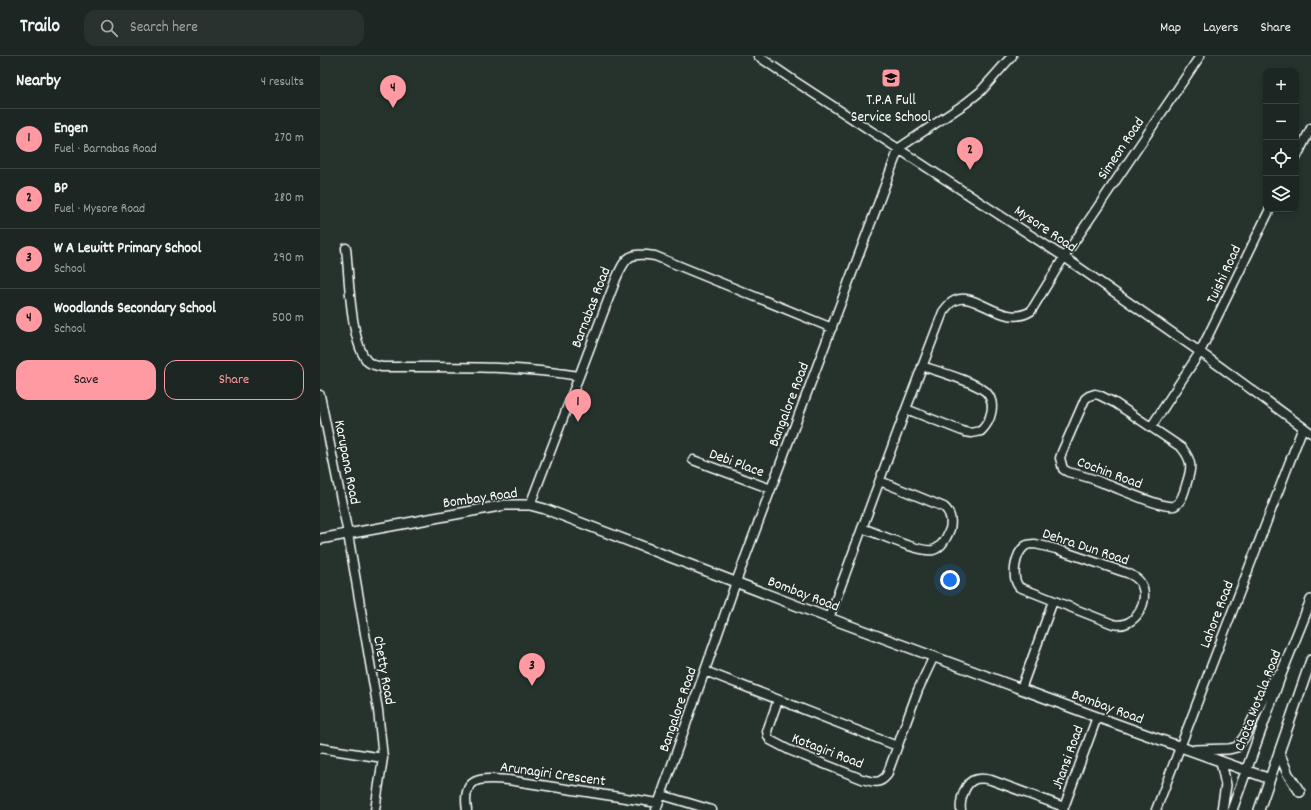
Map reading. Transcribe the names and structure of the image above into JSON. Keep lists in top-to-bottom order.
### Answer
{
  "streets": {
    "street": [
      "Simeon Road",
      "Mysore Road",
      "Tuishi Road",
      "Barnabas Road",
      "Bangalore Road",
      "Karupana Road",
      "Debi Place",
      "Cochin Road",
      "Bombay Road",
      "Dehra Dun Road",
      "Lahore Road",
      "Chetty Road",
      "Chota Motala Road",
      "Kotagiri Road",
      "Jhansi Road",
      "Arunagiri Crescent"
    ]
  },
  "crossings": [
    ["Simeon Road", "Mysore Road"],
    ["Simeon Road", "Bombay Road"],
    ["Mysore Road", "Tuishi Road"],
    ["Mysore Road", "Bangalore Road"],
    ["Mysore Road", "Lahore Road"],
    ["Barnabas Road", "Bangalore Road"],
    ["Barnabas Road", "Bombay Road"],
    ["Bangalore Road", "Debi Place"],
    ["Bangalore Road", "Bombay Road"],
    ["Bangalore Road", "Kotagiri Road"],
    ["Bangalore Road", "Arunagiri Crescent"],
    ["Karupana Road", "Bombay Road"],
    ["Karupana Road", "Chetty Road"],
    ["Bombay Road", "Lahore Road"],
    ["Bombay Road", "Chetty Road"],
    ["Bombay Road", "Chota Motala Road"],
    ["Bombay Road", "Kotagiri Road"],
    ["Bombay Road", "Jhansi Road"]
  ],
  "places": {
    "school or university": ["T.P.A Full Service School"]
  },
  "page": {
    "header": "Trailo",
    "search": "Search here",
    "nav": ["Map", "Layers", "Share"],
    "heading": ["Nearby", "4 results"],
    "map_buttons": ["+", "−"],
    "pins": [
      "4",
      "2",
      "1",
      "3"
    ],
    "list": [
      {
        "mark": "1",
        "name": "Engen",
        "note": "Fuel · Barnabas Road",
        "value": "270 m"
      },
      {
        "mark": "2",
        "name": "BP",
        "note": "Fuel · Mysore Road",
        "value": "280 m"
      },
      {
        "mark": "3",
        "name": "W A Lewitt Primary School",
        "note": "School",
        "value": "290 m"
      },
      {
        "mark": "4",
        "name": "Woodlands Secondary School",
        "note": "School",
        "value": "500 m"
      }
    ],
    "buttons": ["Save", "Share"]
  }
}
